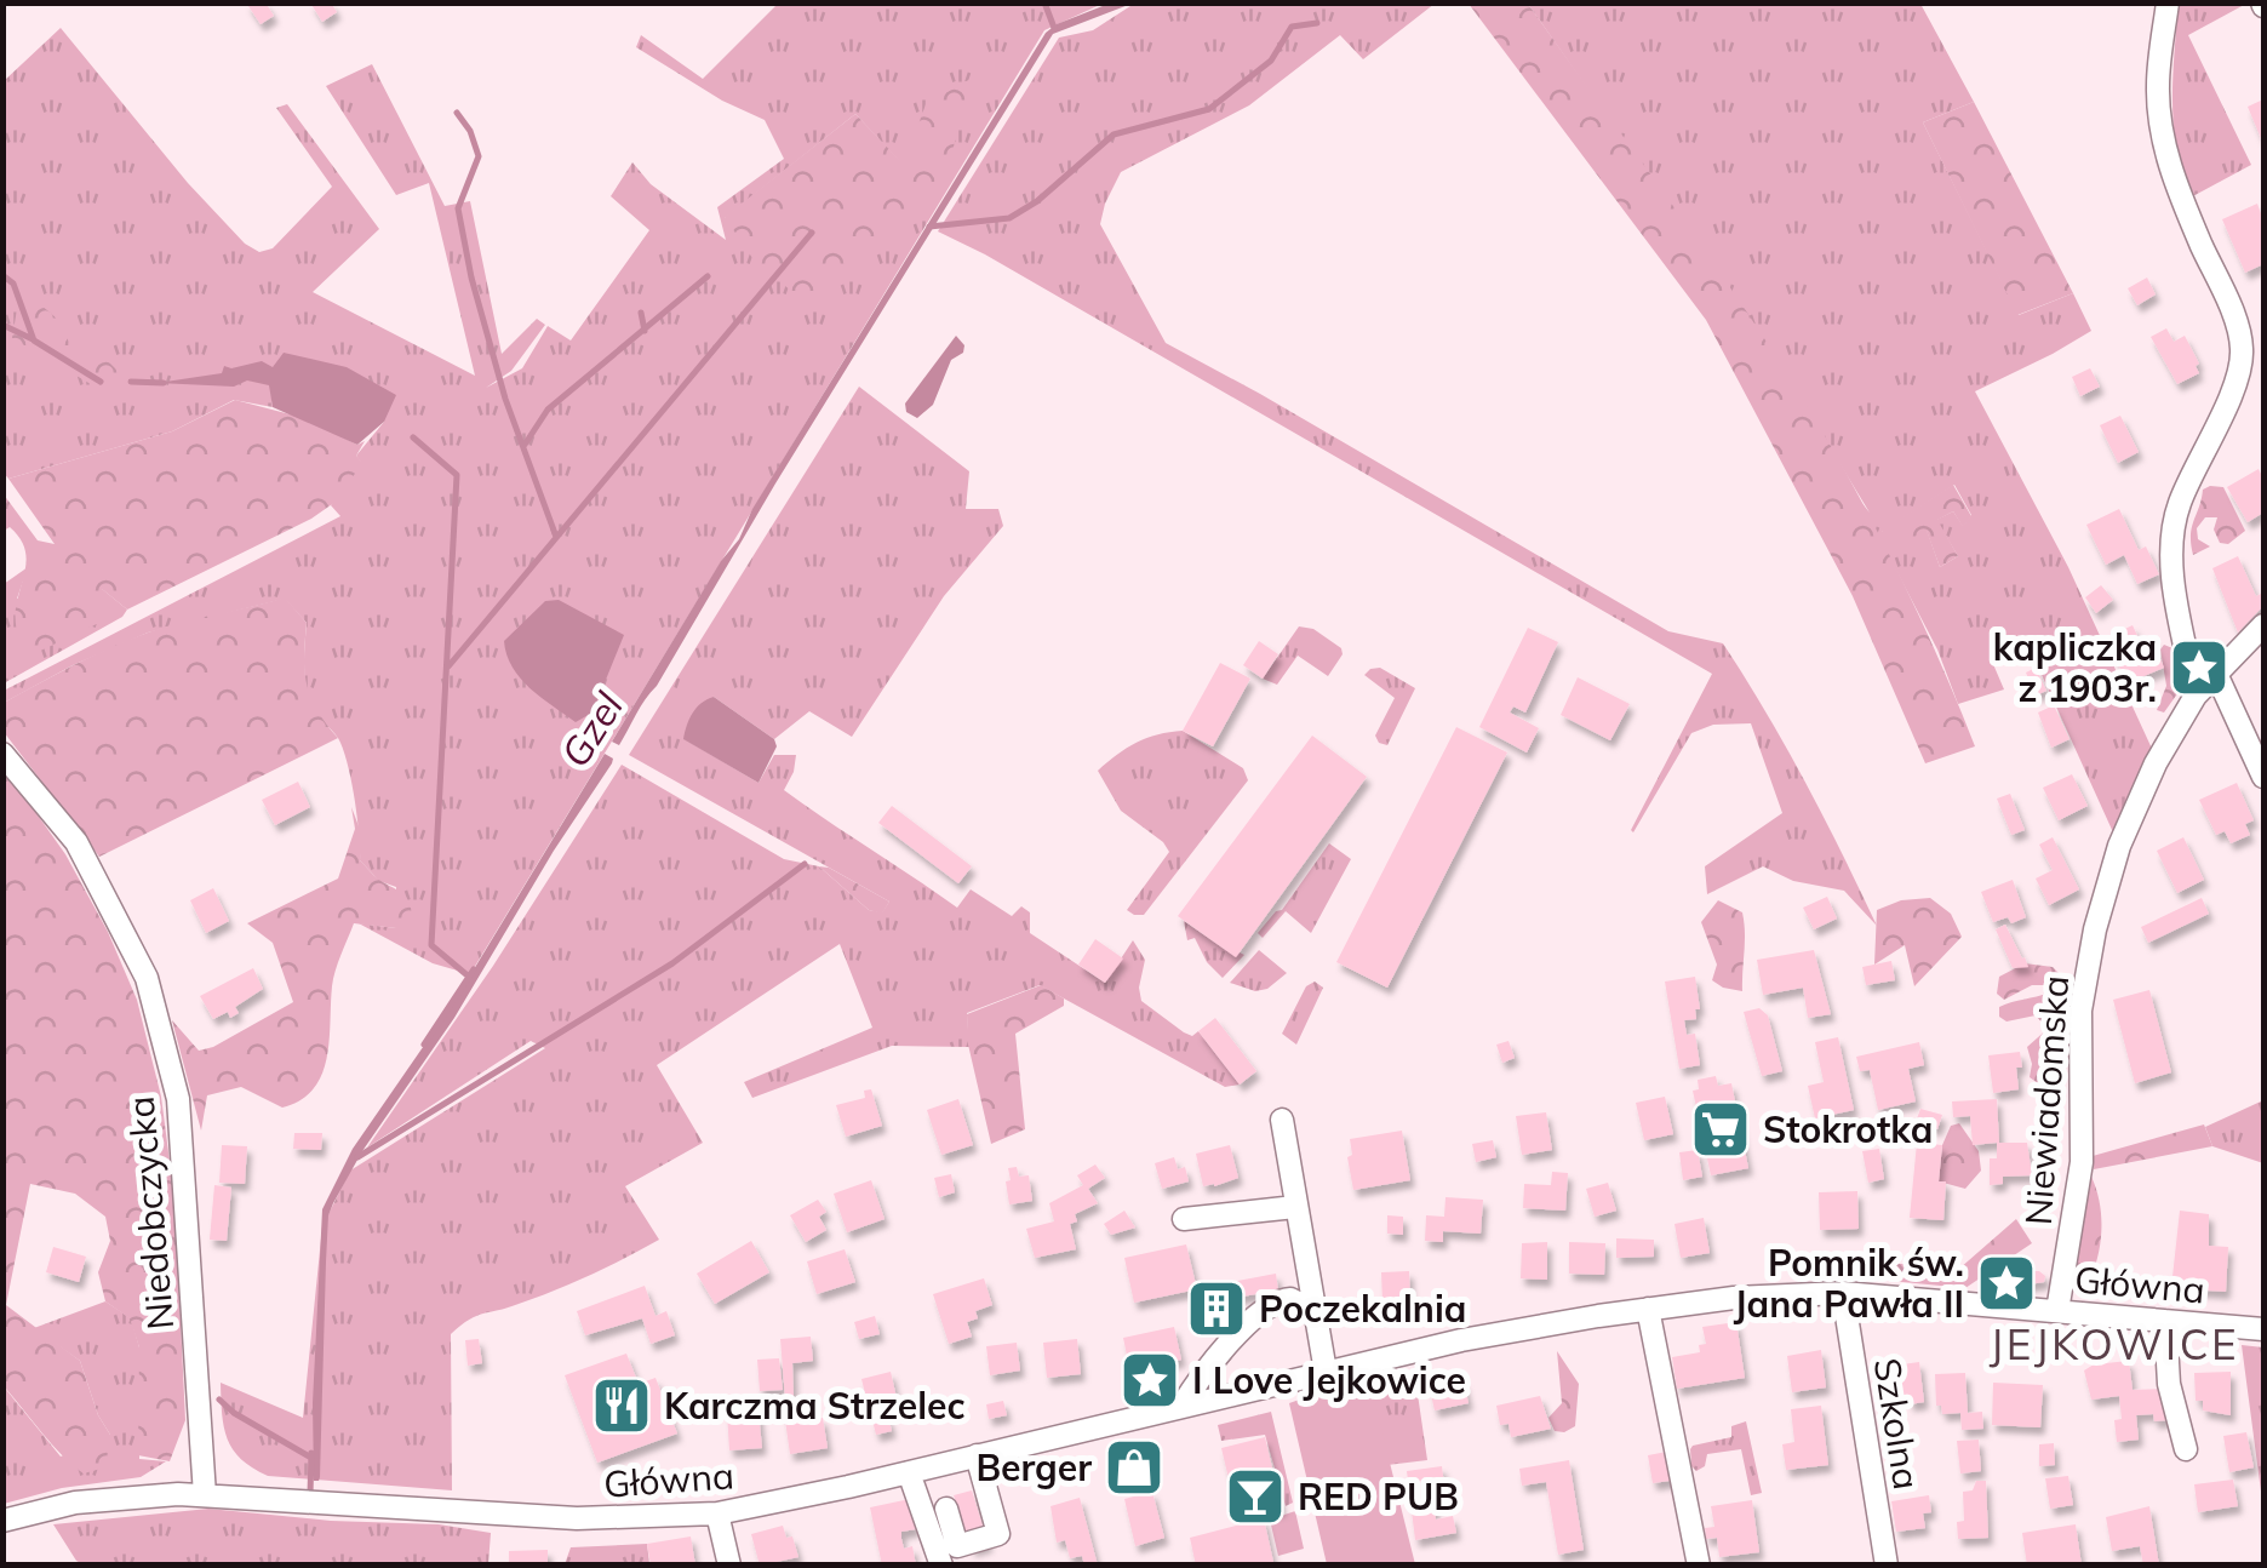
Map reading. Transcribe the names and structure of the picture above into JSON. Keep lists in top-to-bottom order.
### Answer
{
  "streets": {
    "street": [
      "Niewiadomska",
      "Niedobczycka",
      "Główna",
      "Szkolna"
    ]
  },
  "crossings": [
    ["Niewiadomska", "Główna"],
    ["Niedobczycka", "Główna"],
    ["Główna", "Szkolna"]
  ],
  "districts": ["JEJKOWICE"],
  "water": ["Gzel"],
  "places": {
    "place": ["kapliczka z 1903r.", "Pomnik św. Jana Pawła II", "I Love Jejkowice"],
    "supermarket": ["Stokrotka"],
    "building": ["Poczekalnia"],
    "restaurant": ["Karczma Strzelec"],
    "shop": ["Berger"],
    "bar": ["RED PUB"]
  }
}
